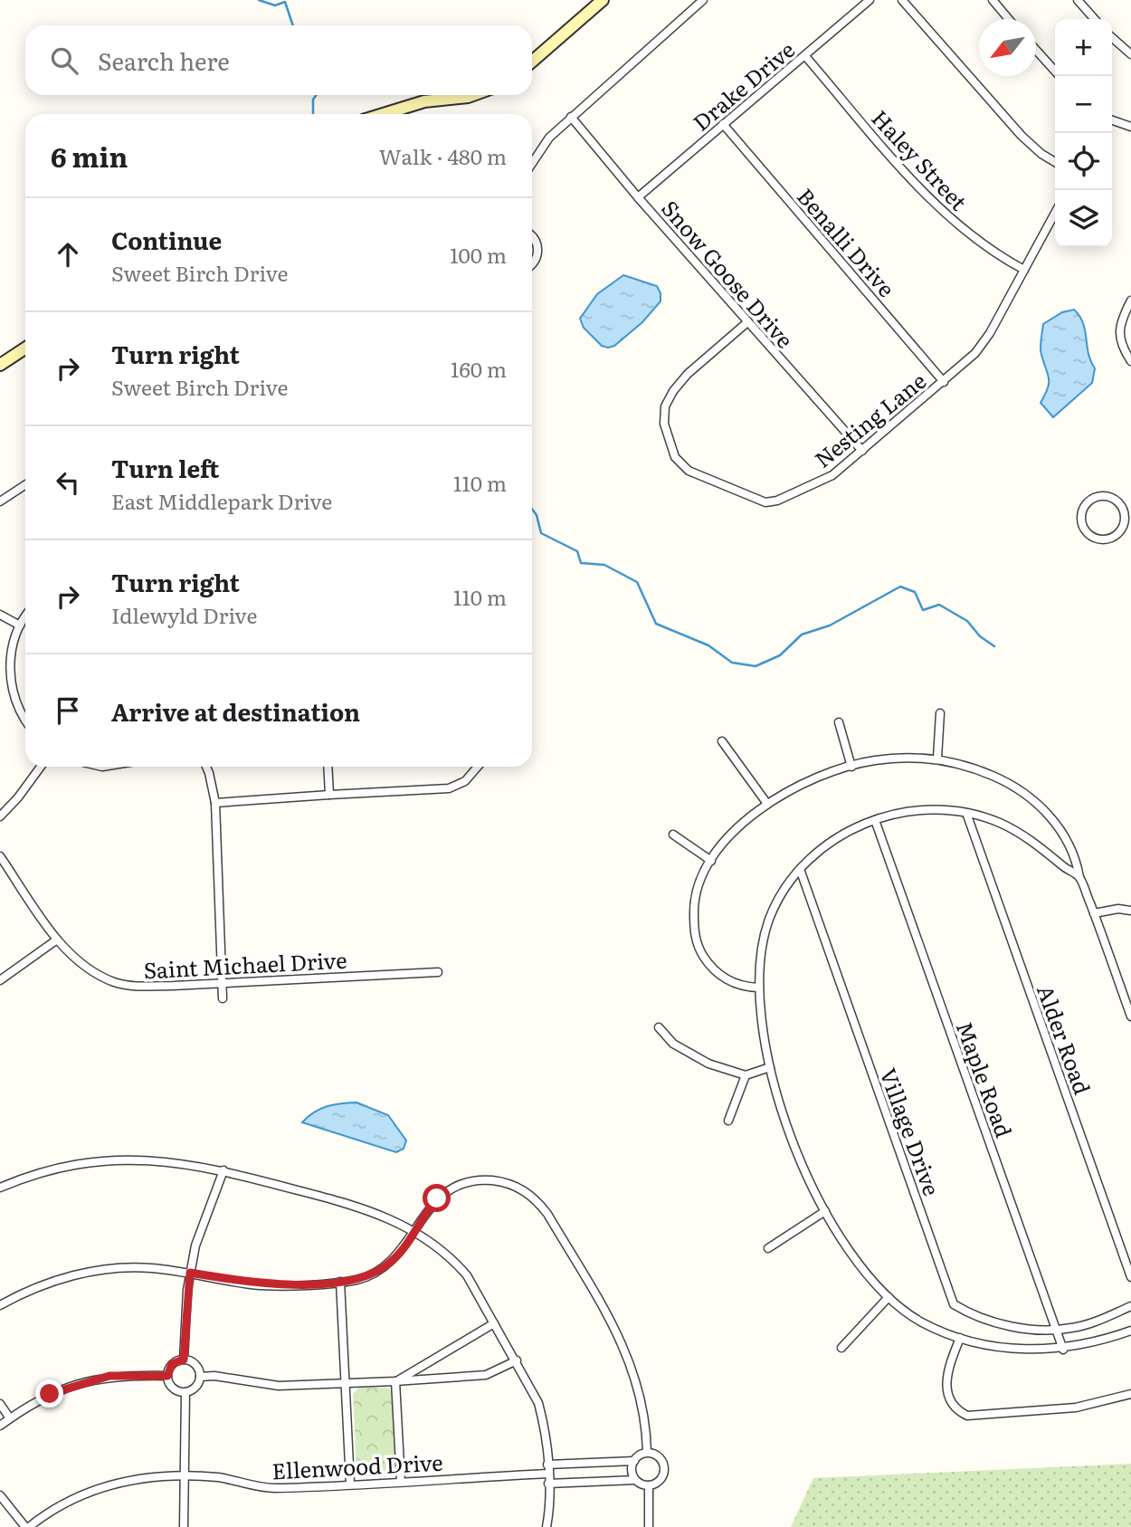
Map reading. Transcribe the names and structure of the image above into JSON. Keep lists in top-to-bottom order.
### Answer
{
  "streets": {
    "street": [
      "Drake Drive",
      "Haley Street",
      "Benalli Drive",
      "Snow Goose Drive",
      "Nesting Lane",
      "Saint Michael Drive",
      "Alder Road",
      "Maple Road",
      "Village Drive",
      "Ellenwood Drive"
    ]
  },
  "crossings": [
    ["Drake Drive", "Haley Street"],
    ["Drake Drive", "Benalli Drive"],
    ["Drake Drive", "Snow Goose Drive"],
    ["Haley Street", "Nesting Lane"],
    ["Benalli Drive", "Nesting Lane"],
    ["Snow Goose Drive", "Nesting Lane"],
    ["Maple Road", "Village Drive"]
  ],
  "north": "bottom left",
  "page": {
    "map_buttons": ["+", "−"],
    "search": "Search here",
    "heading": ["6 min", "Walk · 480 m"],
    "list": [
      ["Continue", "Sweet Birch Drive", "100 m"],
      ["Turn right", "Sweet Birch Drive", "160 m"],
      ["Turn left", "East Middlepark Drive", "110 m"],
      ["Turn right", "Idlewyld Drive", "110 m"],
      "Arrive at destination"
    ]
  }
}
